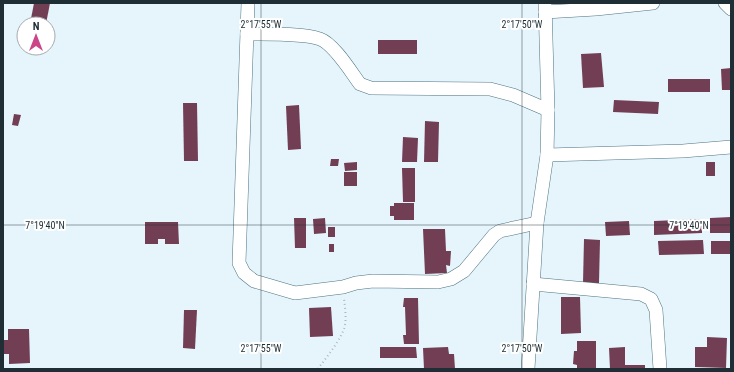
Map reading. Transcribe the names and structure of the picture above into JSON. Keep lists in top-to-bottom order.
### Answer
{
  "north": "top",
  "coordinates": ["2°17'55\"W", "2°17'50\"W", "7°19'40\"N"]
}
